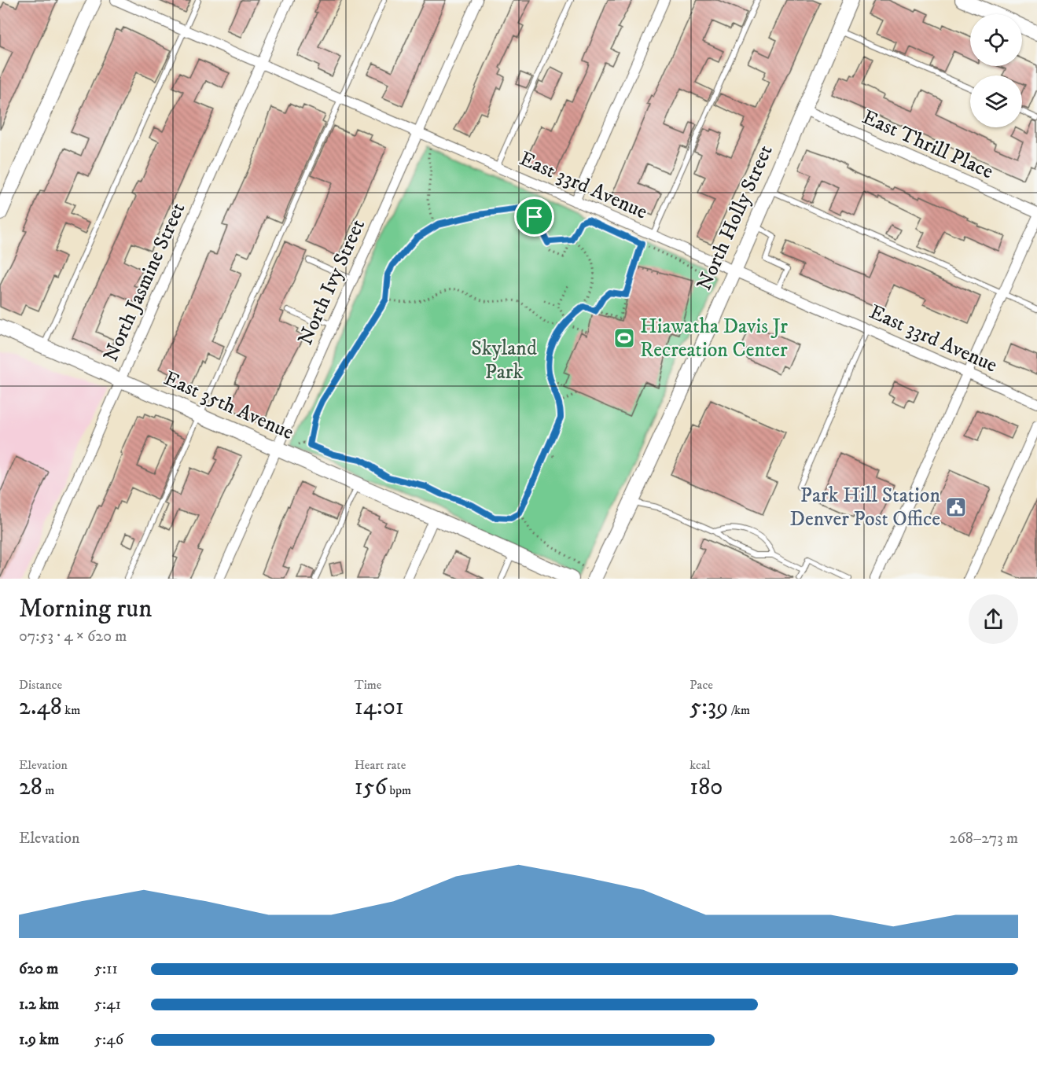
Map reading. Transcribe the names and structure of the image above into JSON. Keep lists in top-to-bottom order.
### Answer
{
  "streets": {
    "street": [
      "East Thrill Place",
      "East 33rd Avenue",
      "North Holly Street",
      "North Jasmine Street",
      "North Ivy Street",
      "East 35th Avenue"
    ]
  },
  "crossings": [
    ["East Thrill Place", "North Holly Street"],
    ["East 33rd Avenue", "North Holly Street"],
    ["East 33rd Avenue", "North Jasmine Street"],
    ["East 33rd Avenue", "North Ivy Street"],
    ["North Jasmine Street", "East 35th Avenue"],
    ["North Ivy Street", "East 35th Avenue"]
  ],
  "parks": ["Skyland Park"],
  "places": {
    "sports": ["Hiawatha Davis Jr Recreation Center"],
    "public building": ["Park Hill Station Denver Post Office"]
  },
  "page": {
    "heading": ["Morning run", "07:53 · 4 × 620 m"],
    "stats": [
      ["Distance", "2.48 km"],
      ["Time", "14:01"],
      ["Pace", "5:39 /km"],
      ["Elevation", "28 m"],
      ["Heart rate", "156 bpm"],
      ["kcal", "180"]
    ],
    "chart": ["Elevation", "268–273 m"],
    "list": [
      {
        "name": "620 m",
        "note": "5:11"
      },
      {
        "name": "1.2 km",
        "note": "5:41"
      },
      {
        "name": "1.9 km",
        "note": "5:46"
      }
    ]
  }
}
